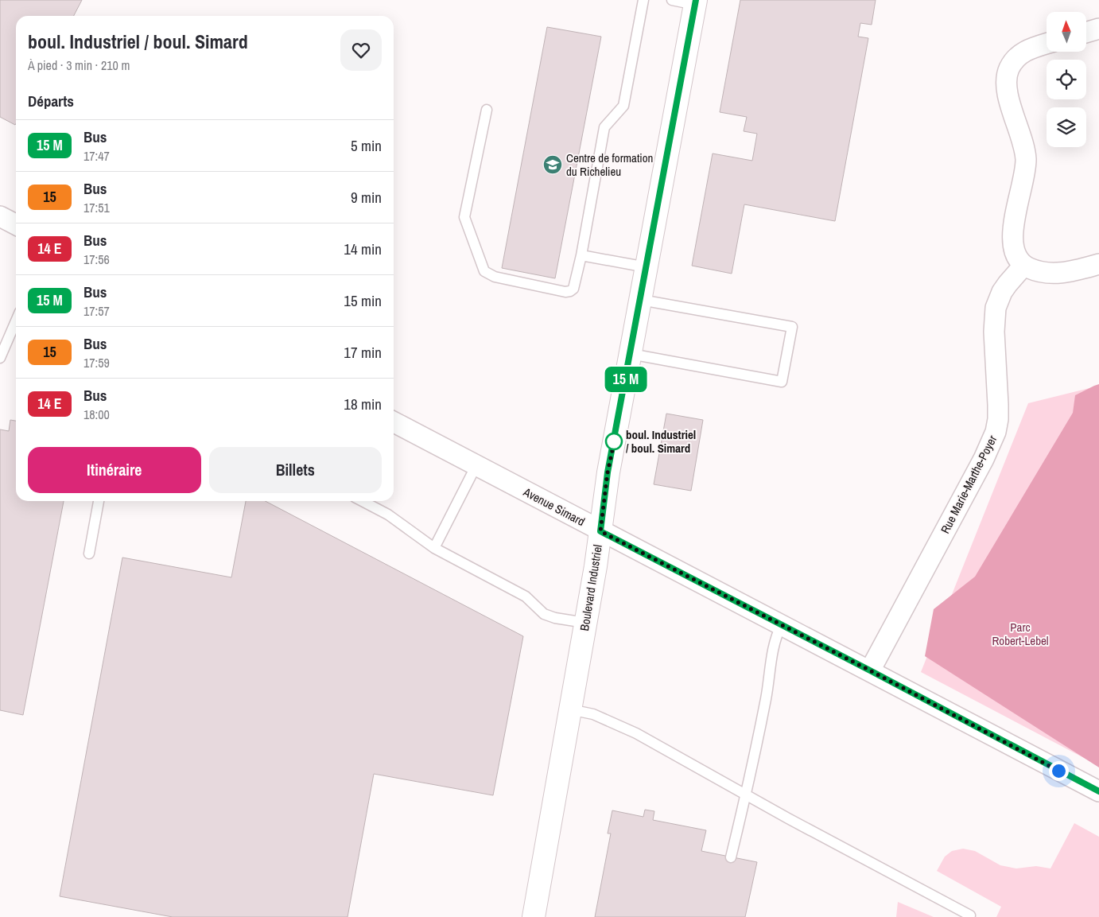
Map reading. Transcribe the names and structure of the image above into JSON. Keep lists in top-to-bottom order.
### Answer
{
  "streets": {
    "street": ["Rue Marie-Marthe-Poyer", "Avenue Simard", "Boulevard Industriel"]
  },
  "crossings": [
    ["Rue Marie-Marthe-Poyer", "Avenue Simard"],
    ["Avenue Simard", "Boulevard Industriel"]
  ],
  "parks": ["Parc Robert-Lebel"],
  "places": {
    "school or university": ["Centre de formation du Richelieu"],
    "other": ["boul. Industriel / boul. Simard"]
  },
  "north": "top",
  "page": {
    "on_map": "15 M",
    "heading": [
      ["boul. Industriel / boul. Simard", "À pied · 3 min · 210 m"],
      "Départs"
    ],
    "list": [
      {
        "mark": "15 M",
        "name": "Bus",
        "note": "17:47",
        "value": "5 min"
      },
      {
        "mark": "15",
        "name": "Bus",
        "note": "17:51",
        "value": "9 min"
      },
      {
        "mark": "14 E",
        "name": "Bus",
        "note": "17:56",
        "value": "14 min"
      },
      {
        "mark": "15 M",
        "name": "Bus",
        "note": "17:57",
        "value": "15 min"
      },
      {
        "mark": "15",
        "name": "Bus",
        "note": "17:59",
        "value": "17 min"
      },
      {
        "mark": "14 E",
        "name": "Bus",
        "note": "18:00",
        "value": "18 min"
      }
    ],
    "buttons": ["Itinéraire", "Billets"]
  }
}
